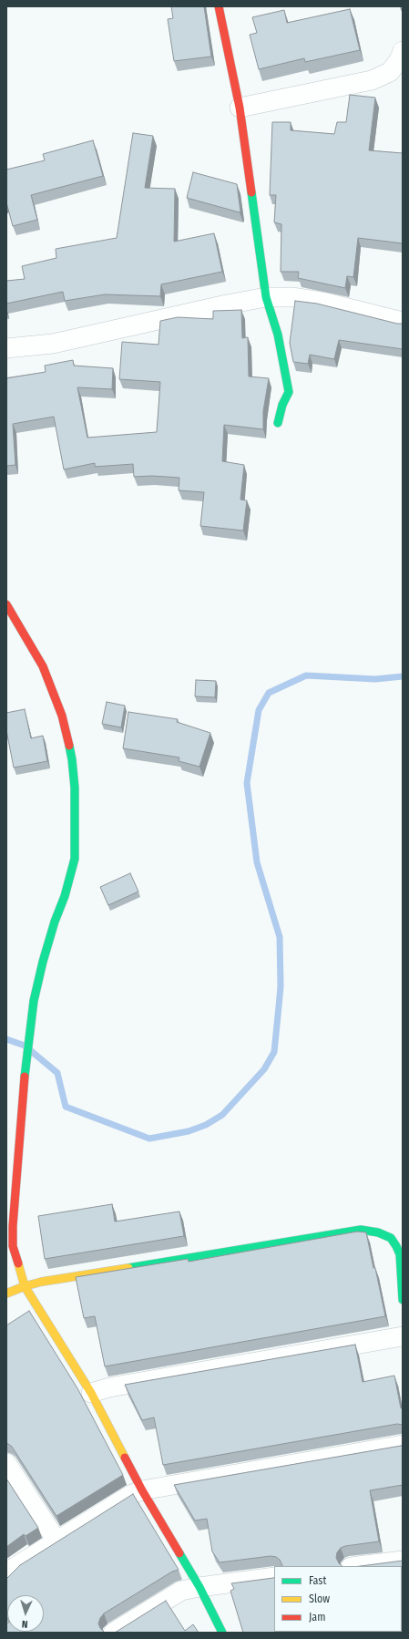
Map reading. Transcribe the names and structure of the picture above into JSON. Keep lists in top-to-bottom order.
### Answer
{
  "legend": ["Fast", "Slow", "Jam"],
  "north": "bottom"
}
